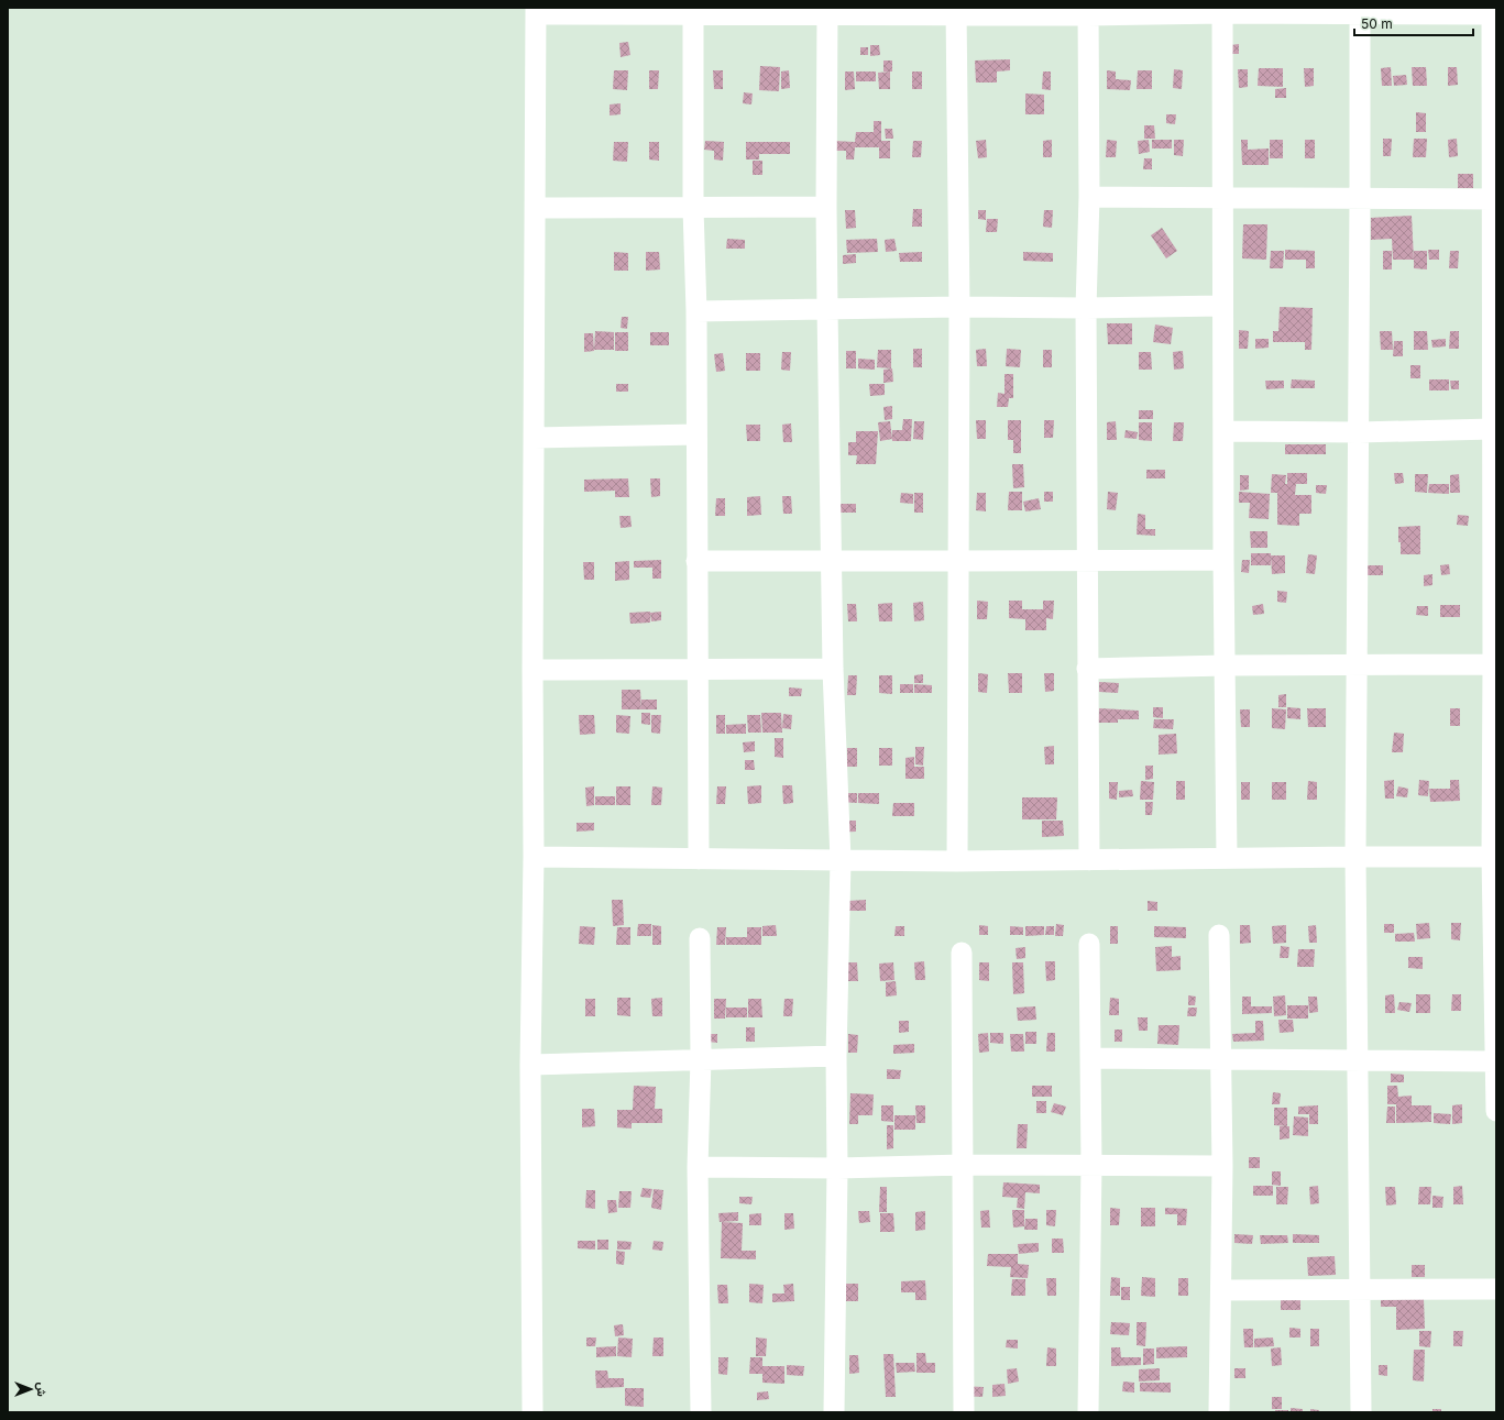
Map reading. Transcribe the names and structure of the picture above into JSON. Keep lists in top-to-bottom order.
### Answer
{
  "scale_bar": "50 m",
  "north": "right"
}
